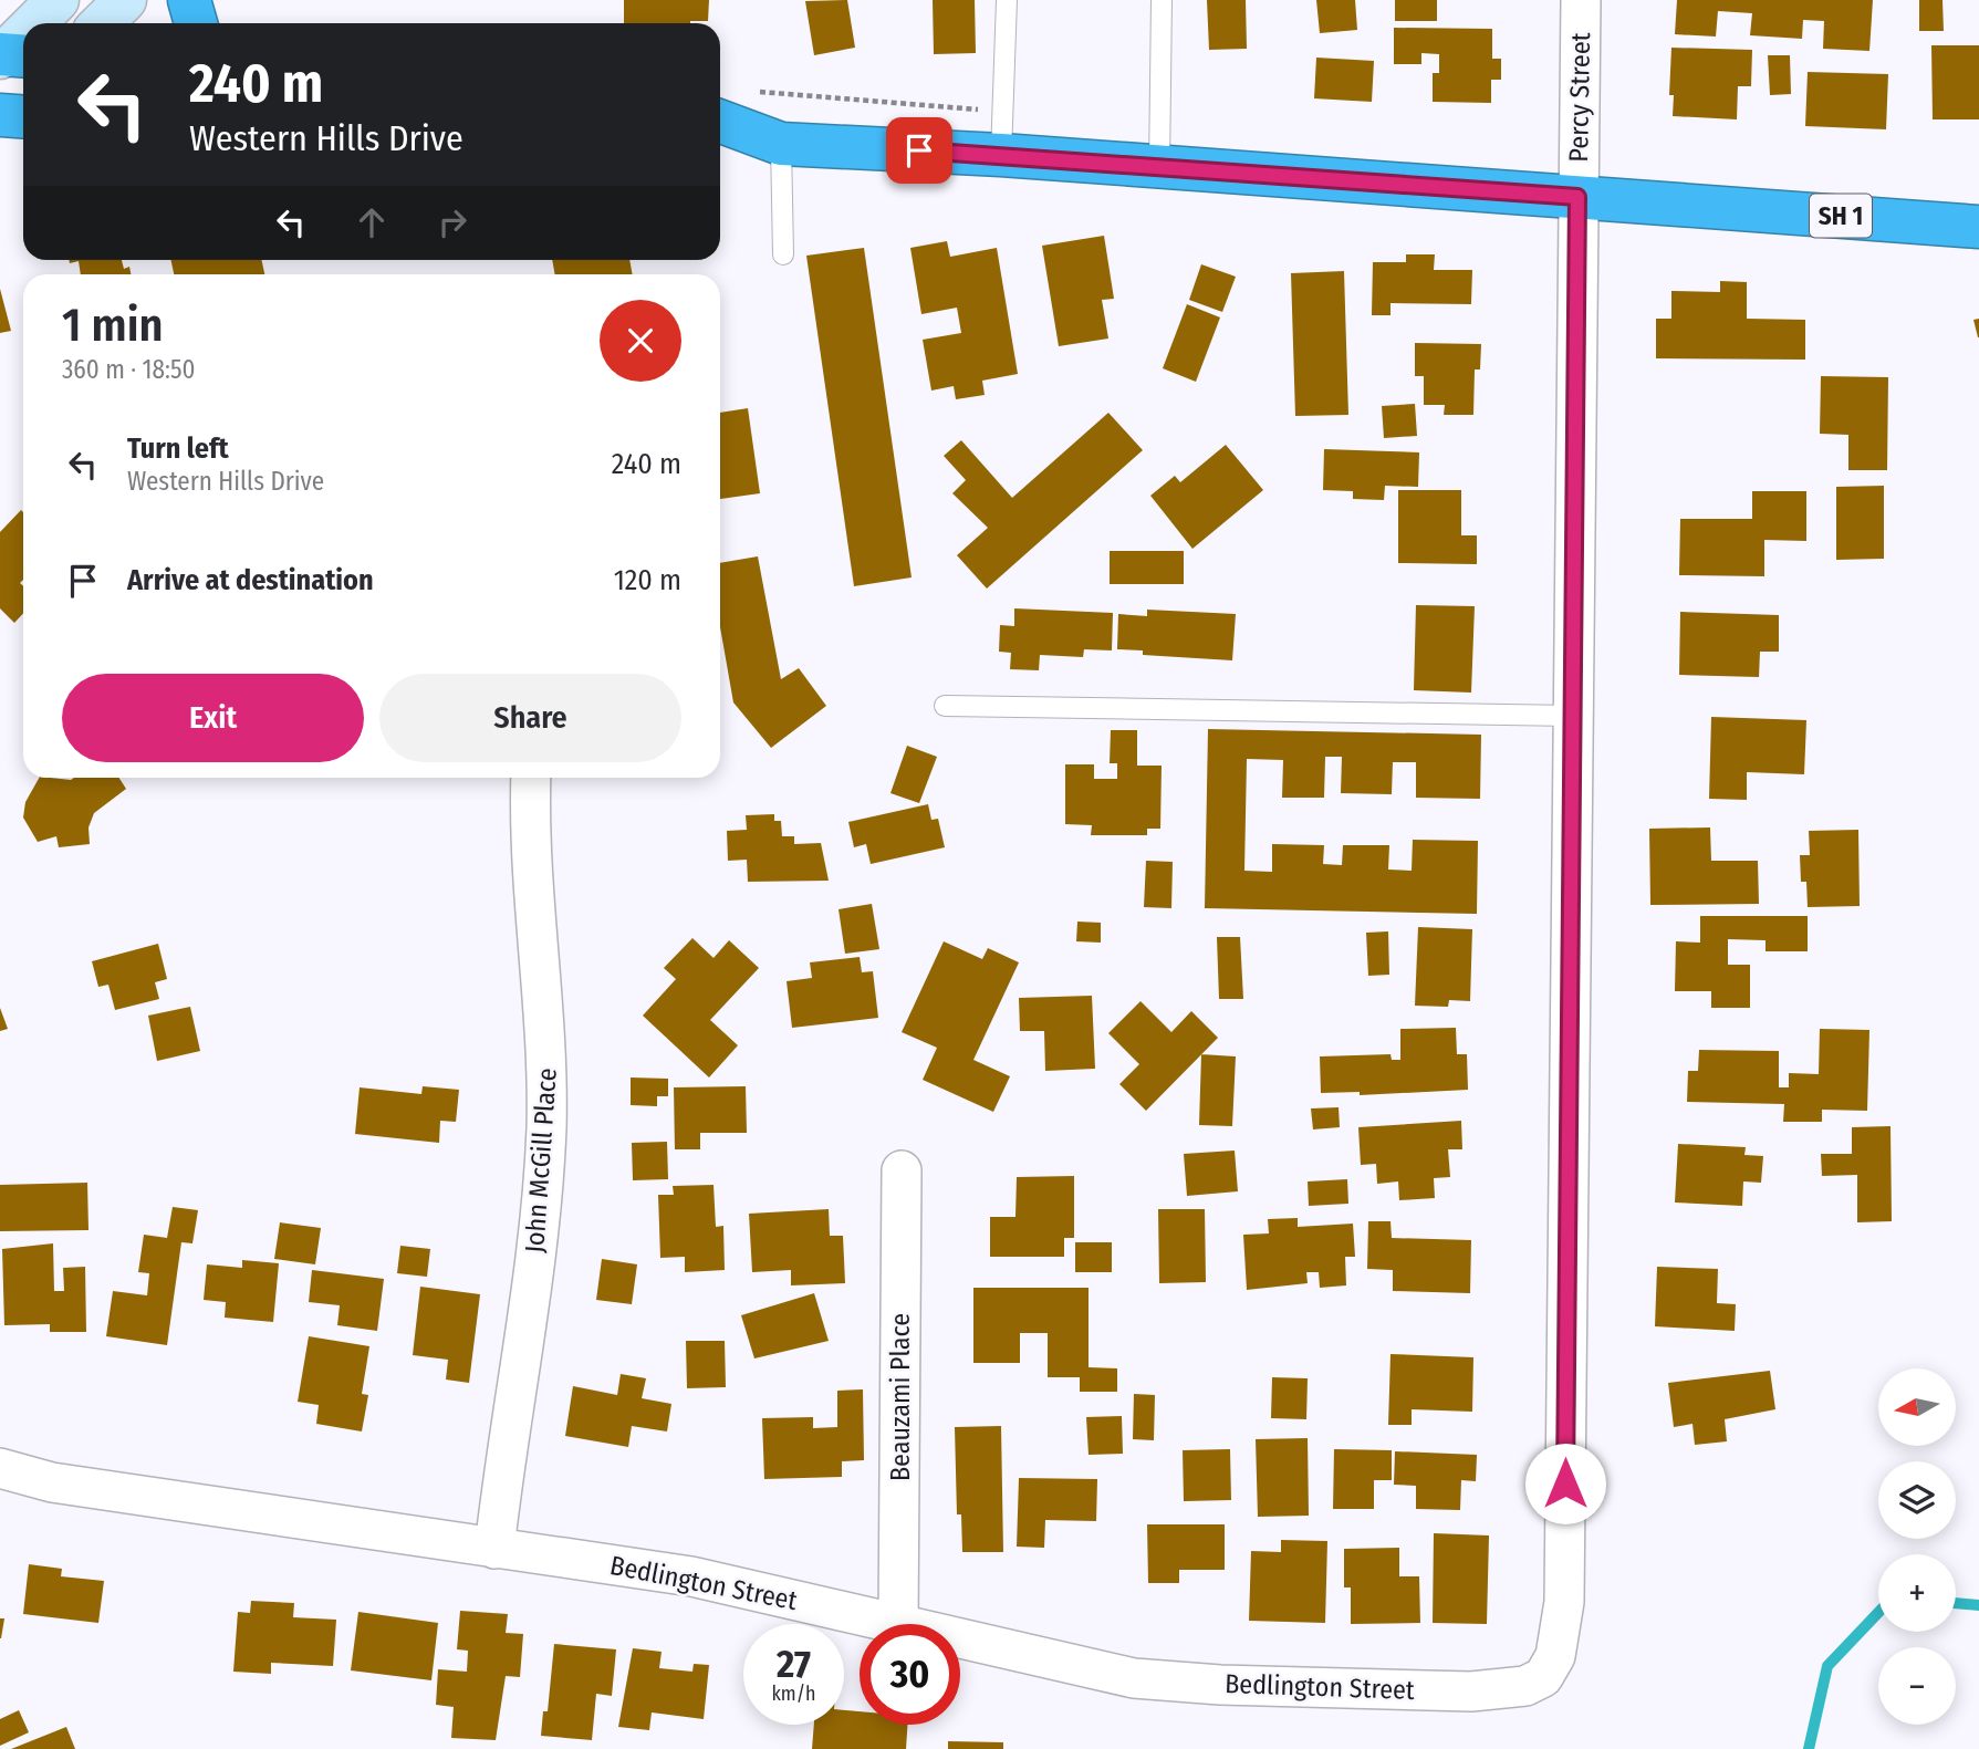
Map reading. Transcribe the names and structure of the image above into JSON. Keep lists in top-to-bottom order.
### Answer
{
  "streets": {
    "highway": ["SH 1"],
    "street": [
      "Percy Street",
      "John McGill Place",
      "Beauzami Place",
      "Bedlington Street"
    ]
  },
  "crossings": [
    ["Percy Street", "SH 1"],
    ["Percy Street", "Bedlington Street"],
    ["John McGill Place", "Bedlington Street"],
    ["Beauzami Place", "Bedlington Street"]
  ],
  "north": "left",
  "page": {
    "turn": ["240 m", "Western Hills Drive"],
    "heading": ["1 min", "360 m · 18:50"],
    "list": [
      {
        "name": "Turn left",
        "note": "Western Hills Drive",
        "value": "240 m"
      },
      {
        "name": "Arrive at destination",
        "value": "120 m"
      }
    ],
    "buttons": ["Exit", "Share"],
    "map_buttons": ["+", "−"],
    "speed": "27 km/h",
    "limit": "30"
  }
}
